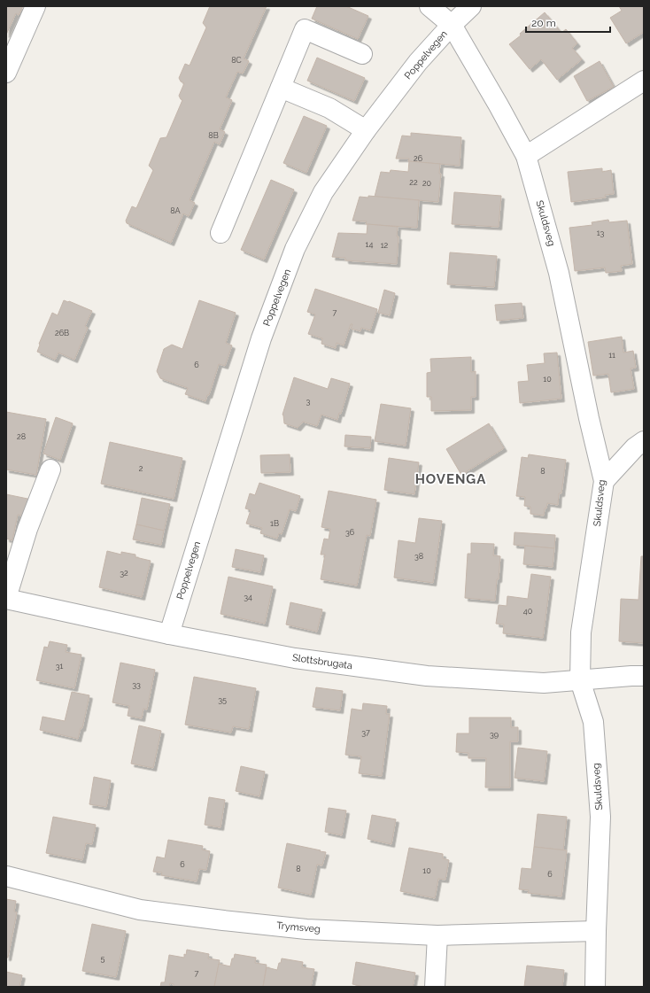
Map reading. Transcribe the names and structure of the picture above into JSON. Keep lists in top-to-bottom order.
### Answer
{
  "streets": {
    "street": [
      "Poppelvegen",
      "Skuldsveg",
      "Slottsbrugata",
      "Trymsveg"
    ]
  },
  "crossings": [
    ["Poppelvegen", "Skuldsveg"],
    ["Poppelvegen", "Slottsbrugata"],
    ["Skuldsveg", "Slottsbrugata"],
    ["Skuldsveg", "Trymsveg"]
  ],
  "districts": ["HOVENGA"],
  "house_numbers": [
    "8C",
    "8B",
    "26",
    "22",
    "20",
    "8A",
    "13",
    "14",
    "12",
    "7",
    "26B",
    "11",
    "6",
    "10",
    "3",
    "28",
    "2",
    "8",
    "1B",
    "36",
    "38",
    "32",
    "34",
    "40",
    "31",
    "33",
    "35",
    "37",
    "39",
    "6",
    "8",
    "10",
    "6",
    "5",
    "7"
  ],
  "scale_bar": "20 m"
}
